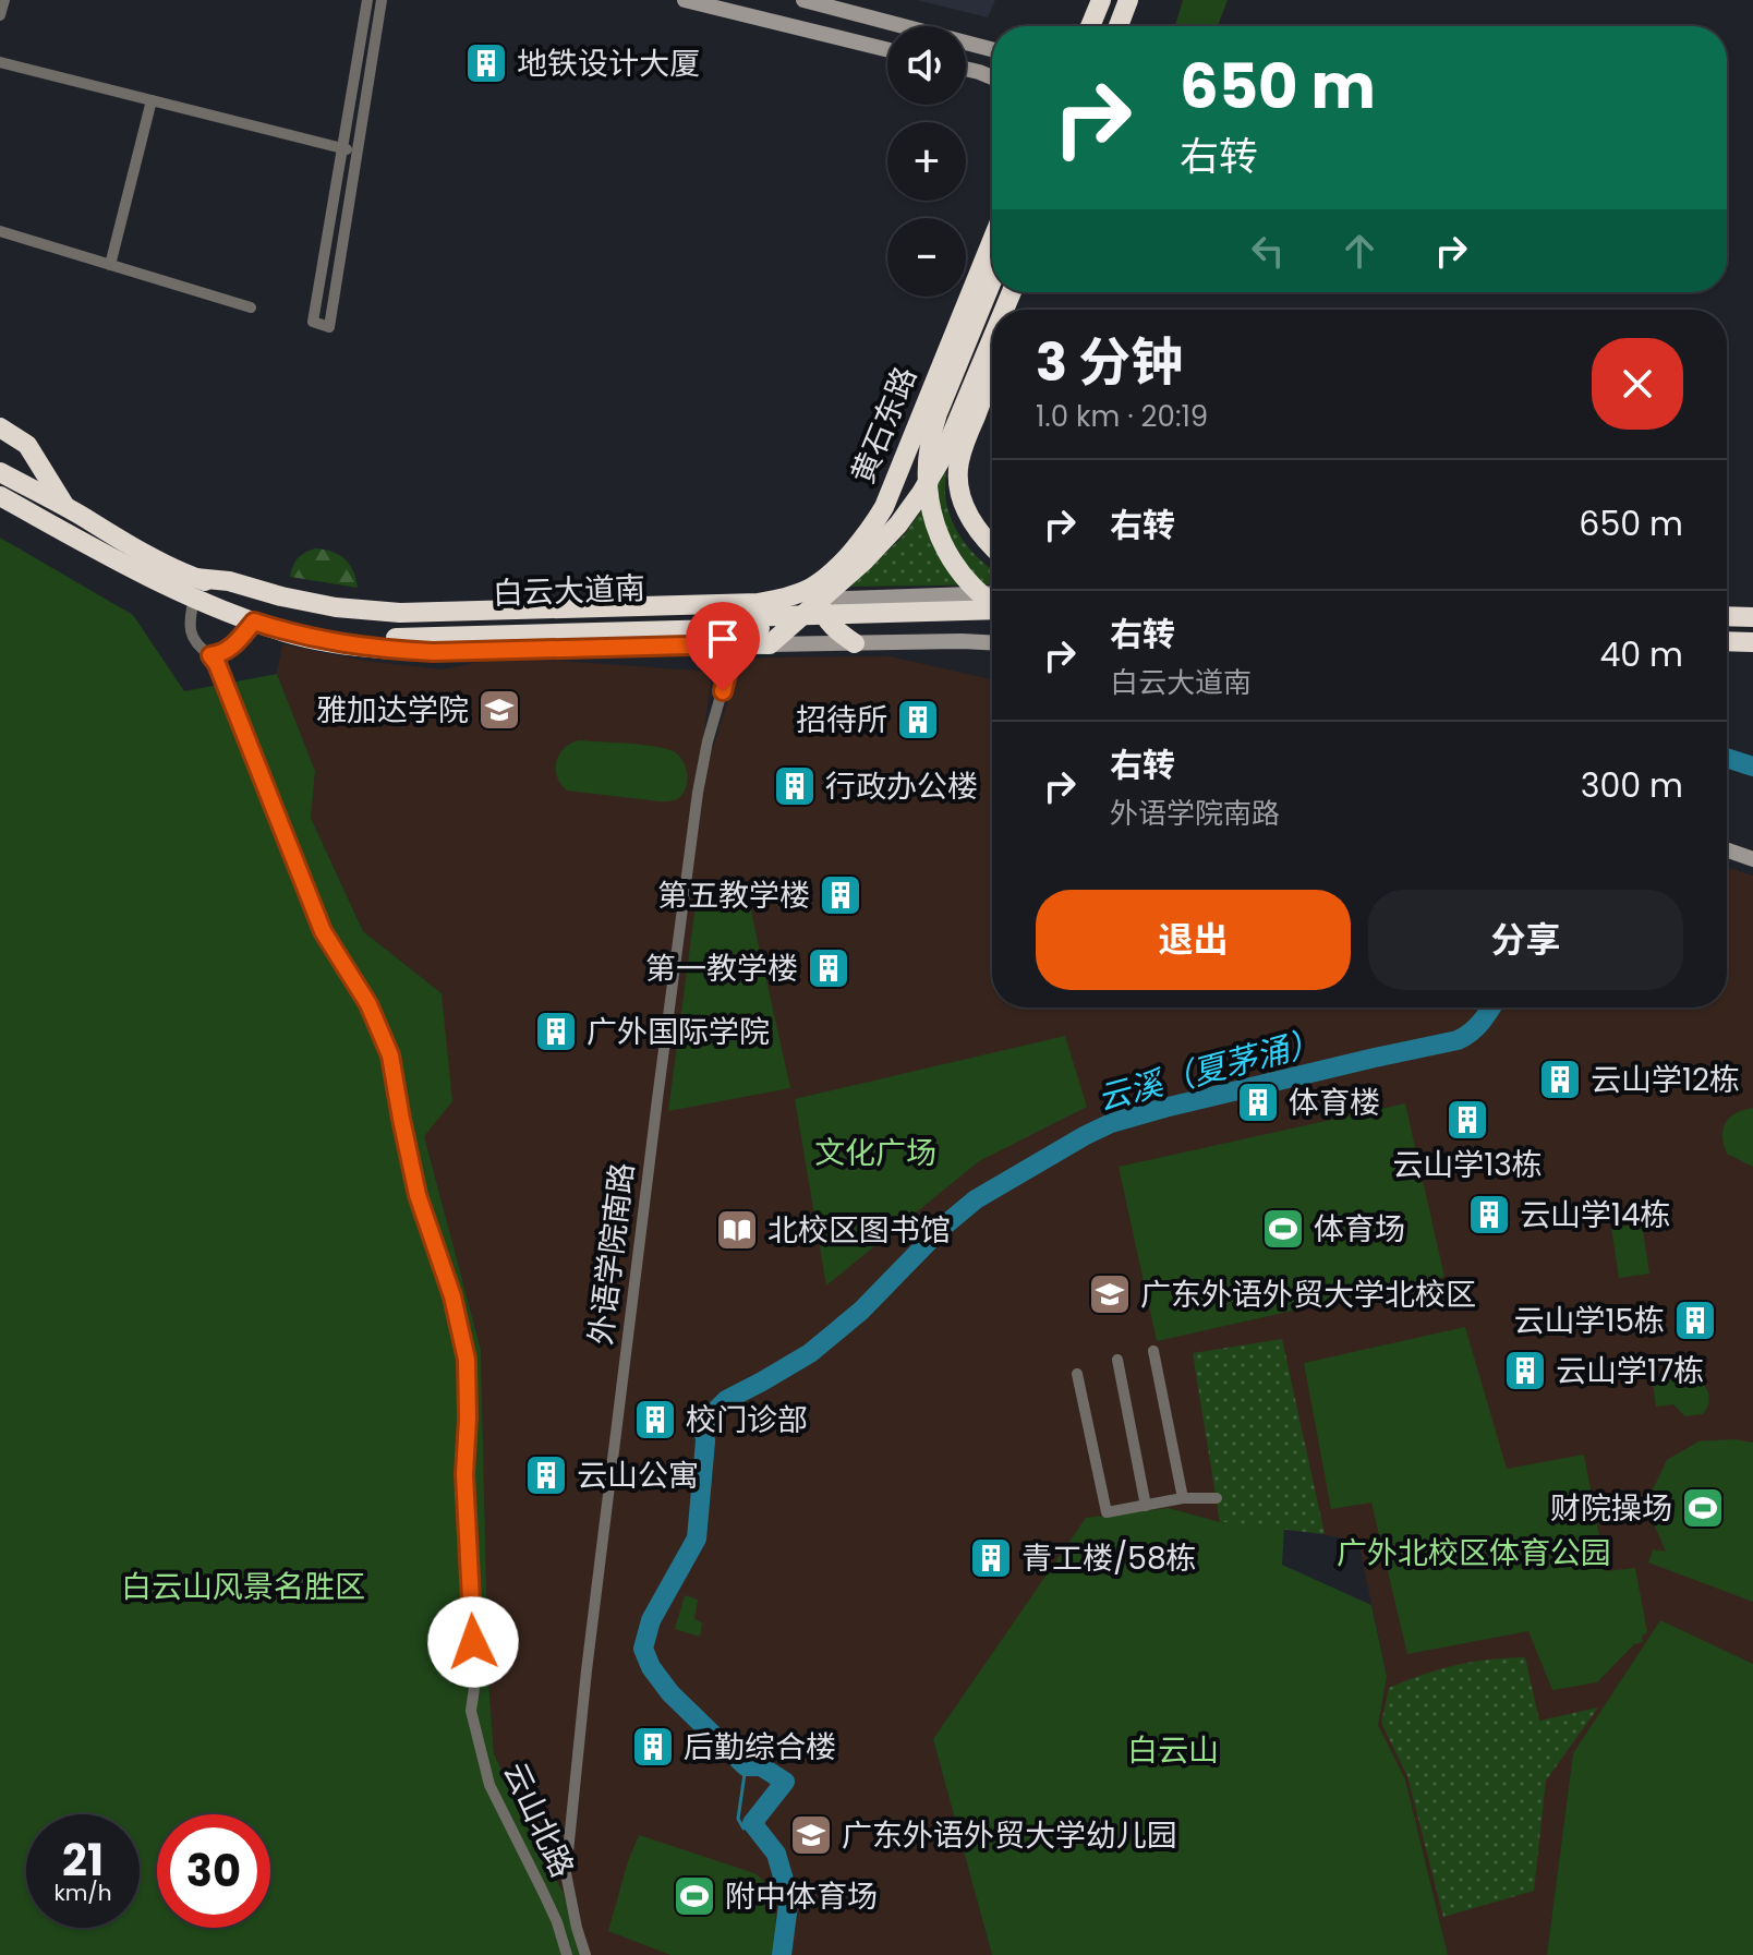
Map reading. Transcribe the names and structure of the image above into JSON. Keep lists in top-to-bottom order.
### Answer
{
  "streets": {
    "highway": ["黄石东路", "白云大道南"],
    "street": ["外语学院南路", "云山北路"]
  },
  "crossings": [
    ["黄石东路", "白云大道南"],
    ["白云大道南", "外语学院南路"],
    ["白云大道南", "云山北路"]
  ],
  "water": ["云溪（夏茅涌）"],
  "parks": [
    "文化广场",
    "广外北校区体育公园",
    "白云山风景名胜区",
    "白云山"
  ],
  "places": {
    "building": [
      "地铁设计大厦",
      "招待所",
      "行政办公楼",
      "第五教学楼",
      "第一教学楼",
      "广外国际学院",
      "云山学12栋",
      "体育楼",
      "云山学13栋",
      "云山学14栋",
      "云山学15栋",
      "云山学17栋",
      "校门诊部",
      "云山公寓",
      "青工楼/58栋",
      "后勤综合楼"
    ],
    "school or university": ["雅加达学院", "广东外语外贸大学北校区", "广东外语外贸大学幼儿园"],
    "sports": ["体育场", "财院操场", "附中体育场"],
    "library": ["北校区图书馆"]
  },
  "page": {
    "map_buttons": ["+", "−"],
    "turn": ["650 m", "右转"],
    "heading": ["3 分钟", "1.0 km · 20:19"],
    "list": [
      {
        "name": "右转",
        "value": "650 m"
      },
      {
        "name": "右转",
        "note": "白云大道南",
        "value": "40 m"
      },
      {
        "name": "右转",
        "note": "外语学院南路",
        "value": "300 m"
      }
    ],
    "buttons": ["退出", "分享"],
    "speed": "21 km/h",
    "limit": "30"
  }
}
